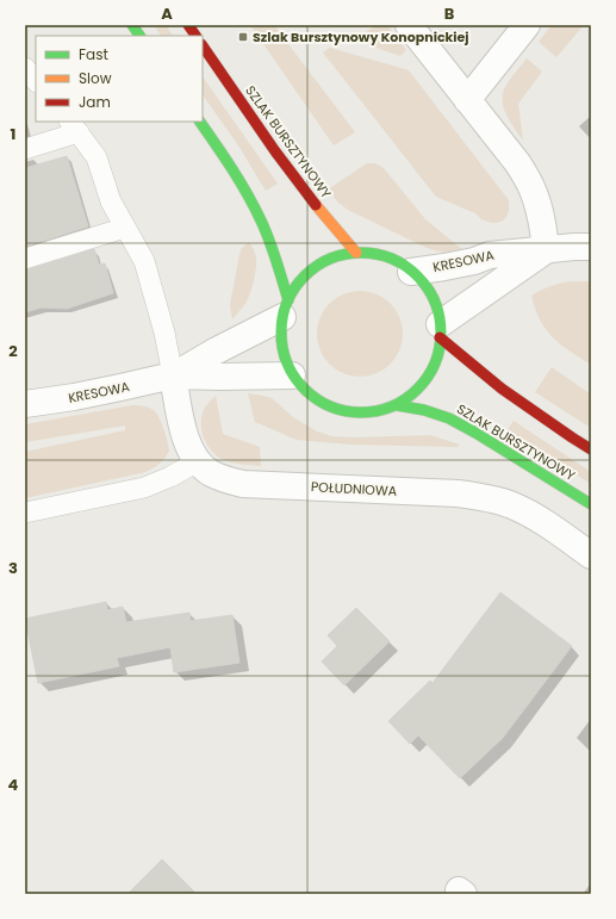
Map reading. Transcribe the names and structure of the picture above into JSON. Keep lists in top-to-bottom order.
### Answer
{
  "streets": {
    "main road": ["SZLAK BURSZTYNOWY"],
    "street": ["KRESOWA", "POŁUDNIOWA"]
  },
  "crossings": [
    ["SZLAK BURSZTYNOWY", "KRESOWA"],
    ["KRESOWA", "POŁUDNIOWA"]
  ],
  "places": {
    "transit": ["Szlak Bursztynowy Konopnickiej"]
  },
  "legend": ["Fast", "Slow", "Jam"],
  "grid": {
    "columns": ["A", "B"],
    "rows": [
      "1",
      "2",
      "3",
      "4"
    ]
  }
}
